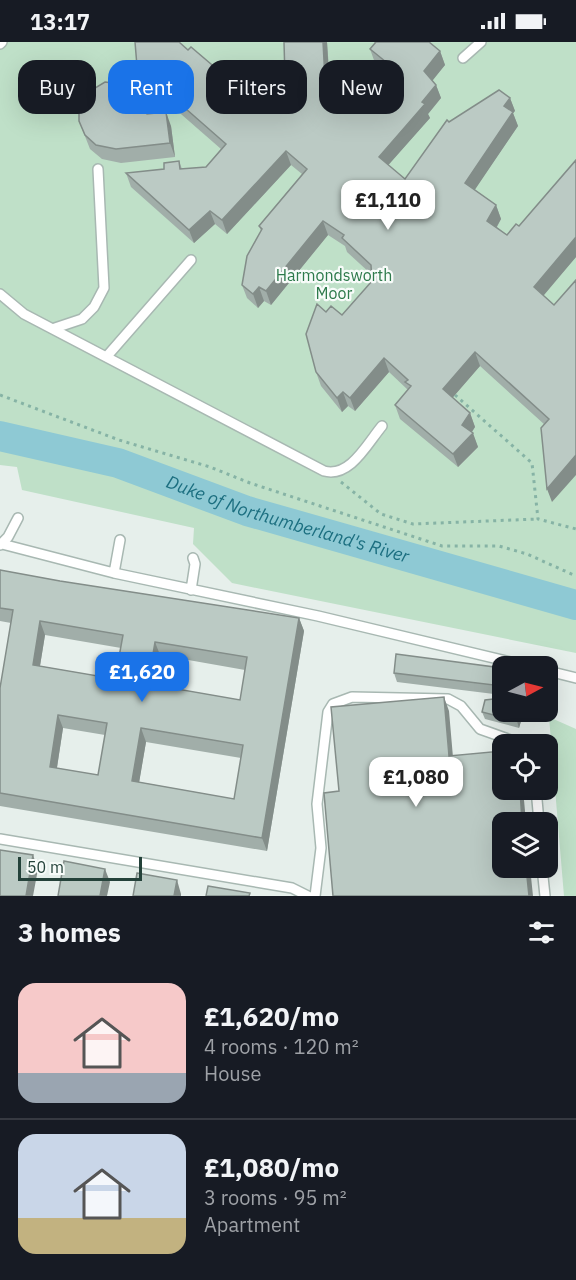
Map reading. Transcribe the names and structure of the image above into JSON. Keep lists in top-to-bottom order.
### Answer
{
  "water": ["Duke of Northumberland's River"],
  "parks": ["Harmondsworth Moor"],
  "scale_bar": "50 m",
  "north": "right",
  "page": {
    "status": "13:17",
    "chip": [
      "Buy",
      "Rent",
      "Filters",
      "New"
    ],
    "price": ["£1,110", "£1,620", "£1,080"],
    "scale": "50 m",
    "heading": "3 homes",
    "list": [
      {
        "name": "£1,620/mo",
        "note": "4 rooms · 120 m² · House"
      },
      {
        "name": "£1,080/mo",
        "note": "3 rooms · 95 m² · Apartment"
      }
    ]
  }
}
